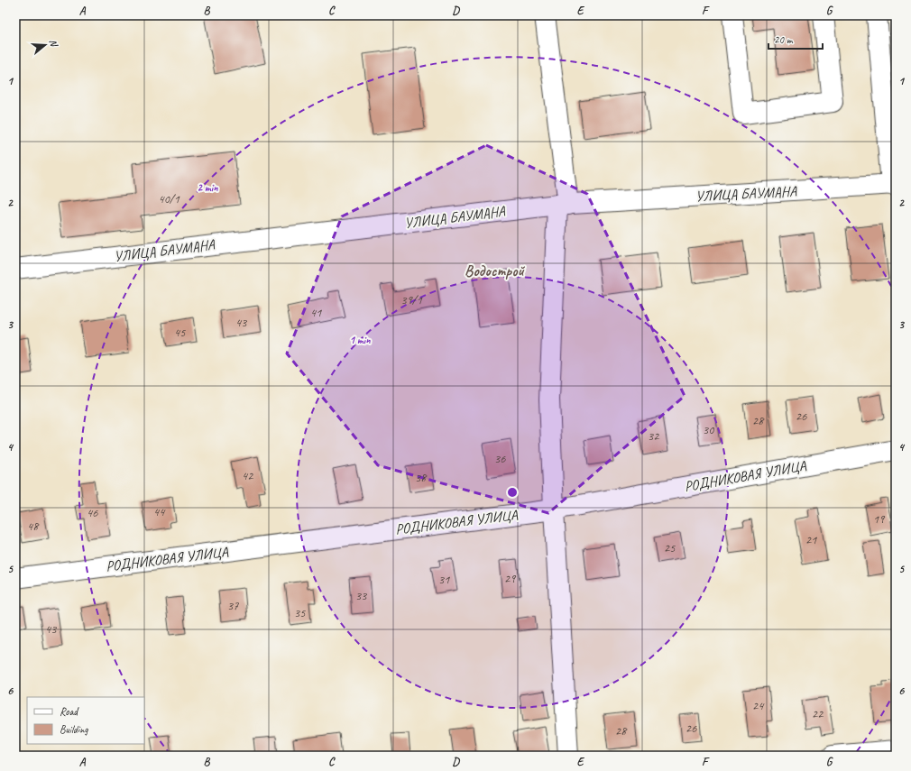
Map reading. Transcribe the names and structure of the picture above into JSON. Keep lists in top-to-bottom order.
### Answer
{
  "streets": {
    "street": ["УЛИЦА БАУМАНА", "РОДНИКОВАЯ УЛИЦА"]
  },
  "districts": ["Водострой"],
  "house_numbers": [
    "40/1",
    "39/1",
    "41",
    "43",
    "45",
    "26",
    "28",
    "30",
    "32",
    "36",
    "42",
    "38",
    "44",
    "46",
    "19",
    "48",
    "21",
    "25",
    "29",
    "31",
    "33",
    "37",
    "35",
    "43",
    "24",
    "22",
    "26",
    "28"
  ],
  "legend": ["Road", "Building"],
  "scale_bar": "20 m",
  "north": "right",
  "grid": {
    "columns": [
      "A",
      "B",
      "C",
      "D",
      "E",
      "F",
      "G"
    ],
    "rows": [
      "1",
      "2",
      "3",
      "4",
      "5",
      "6"
    ]
  },
  "rings": ["2 min", "1 min"]
}
